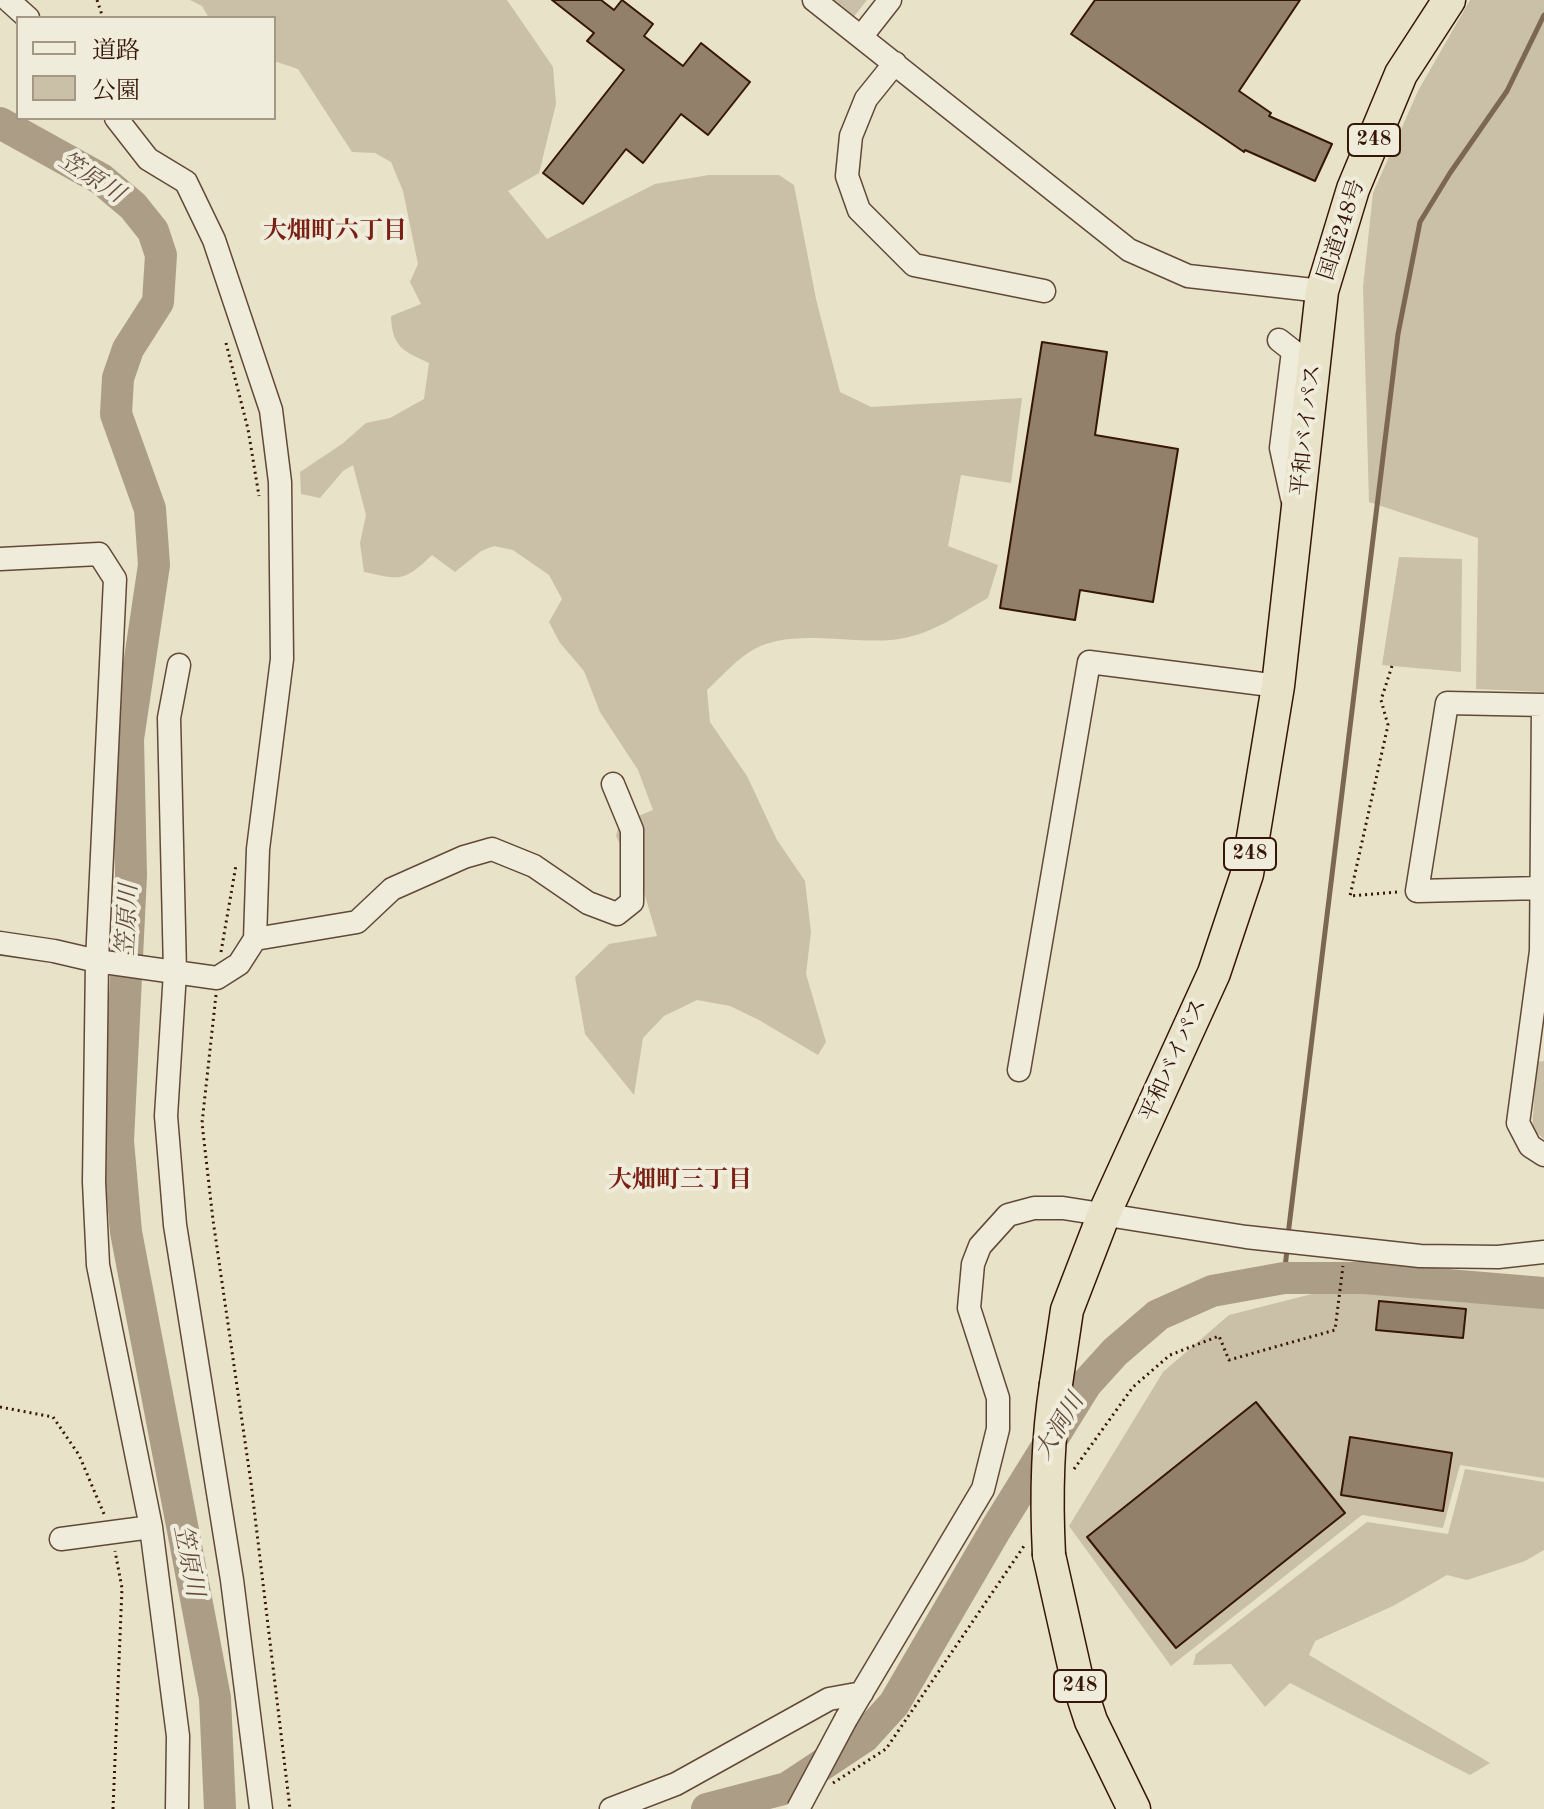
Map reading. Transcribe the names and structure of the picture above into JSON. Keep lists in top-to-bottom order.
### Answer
{
  "streets": {
    "highway": ["248", "国道248号", "平和バイパス"]
  },
  "crossings": [
    ["国道248号", "平和バイパス"]
  ],
  "districts": ["大畑町六丁目", "大畑町三丁目"],
  "water": ["笠原川", "大洞川"],
  "legend": ["道路", "公園"]
}
